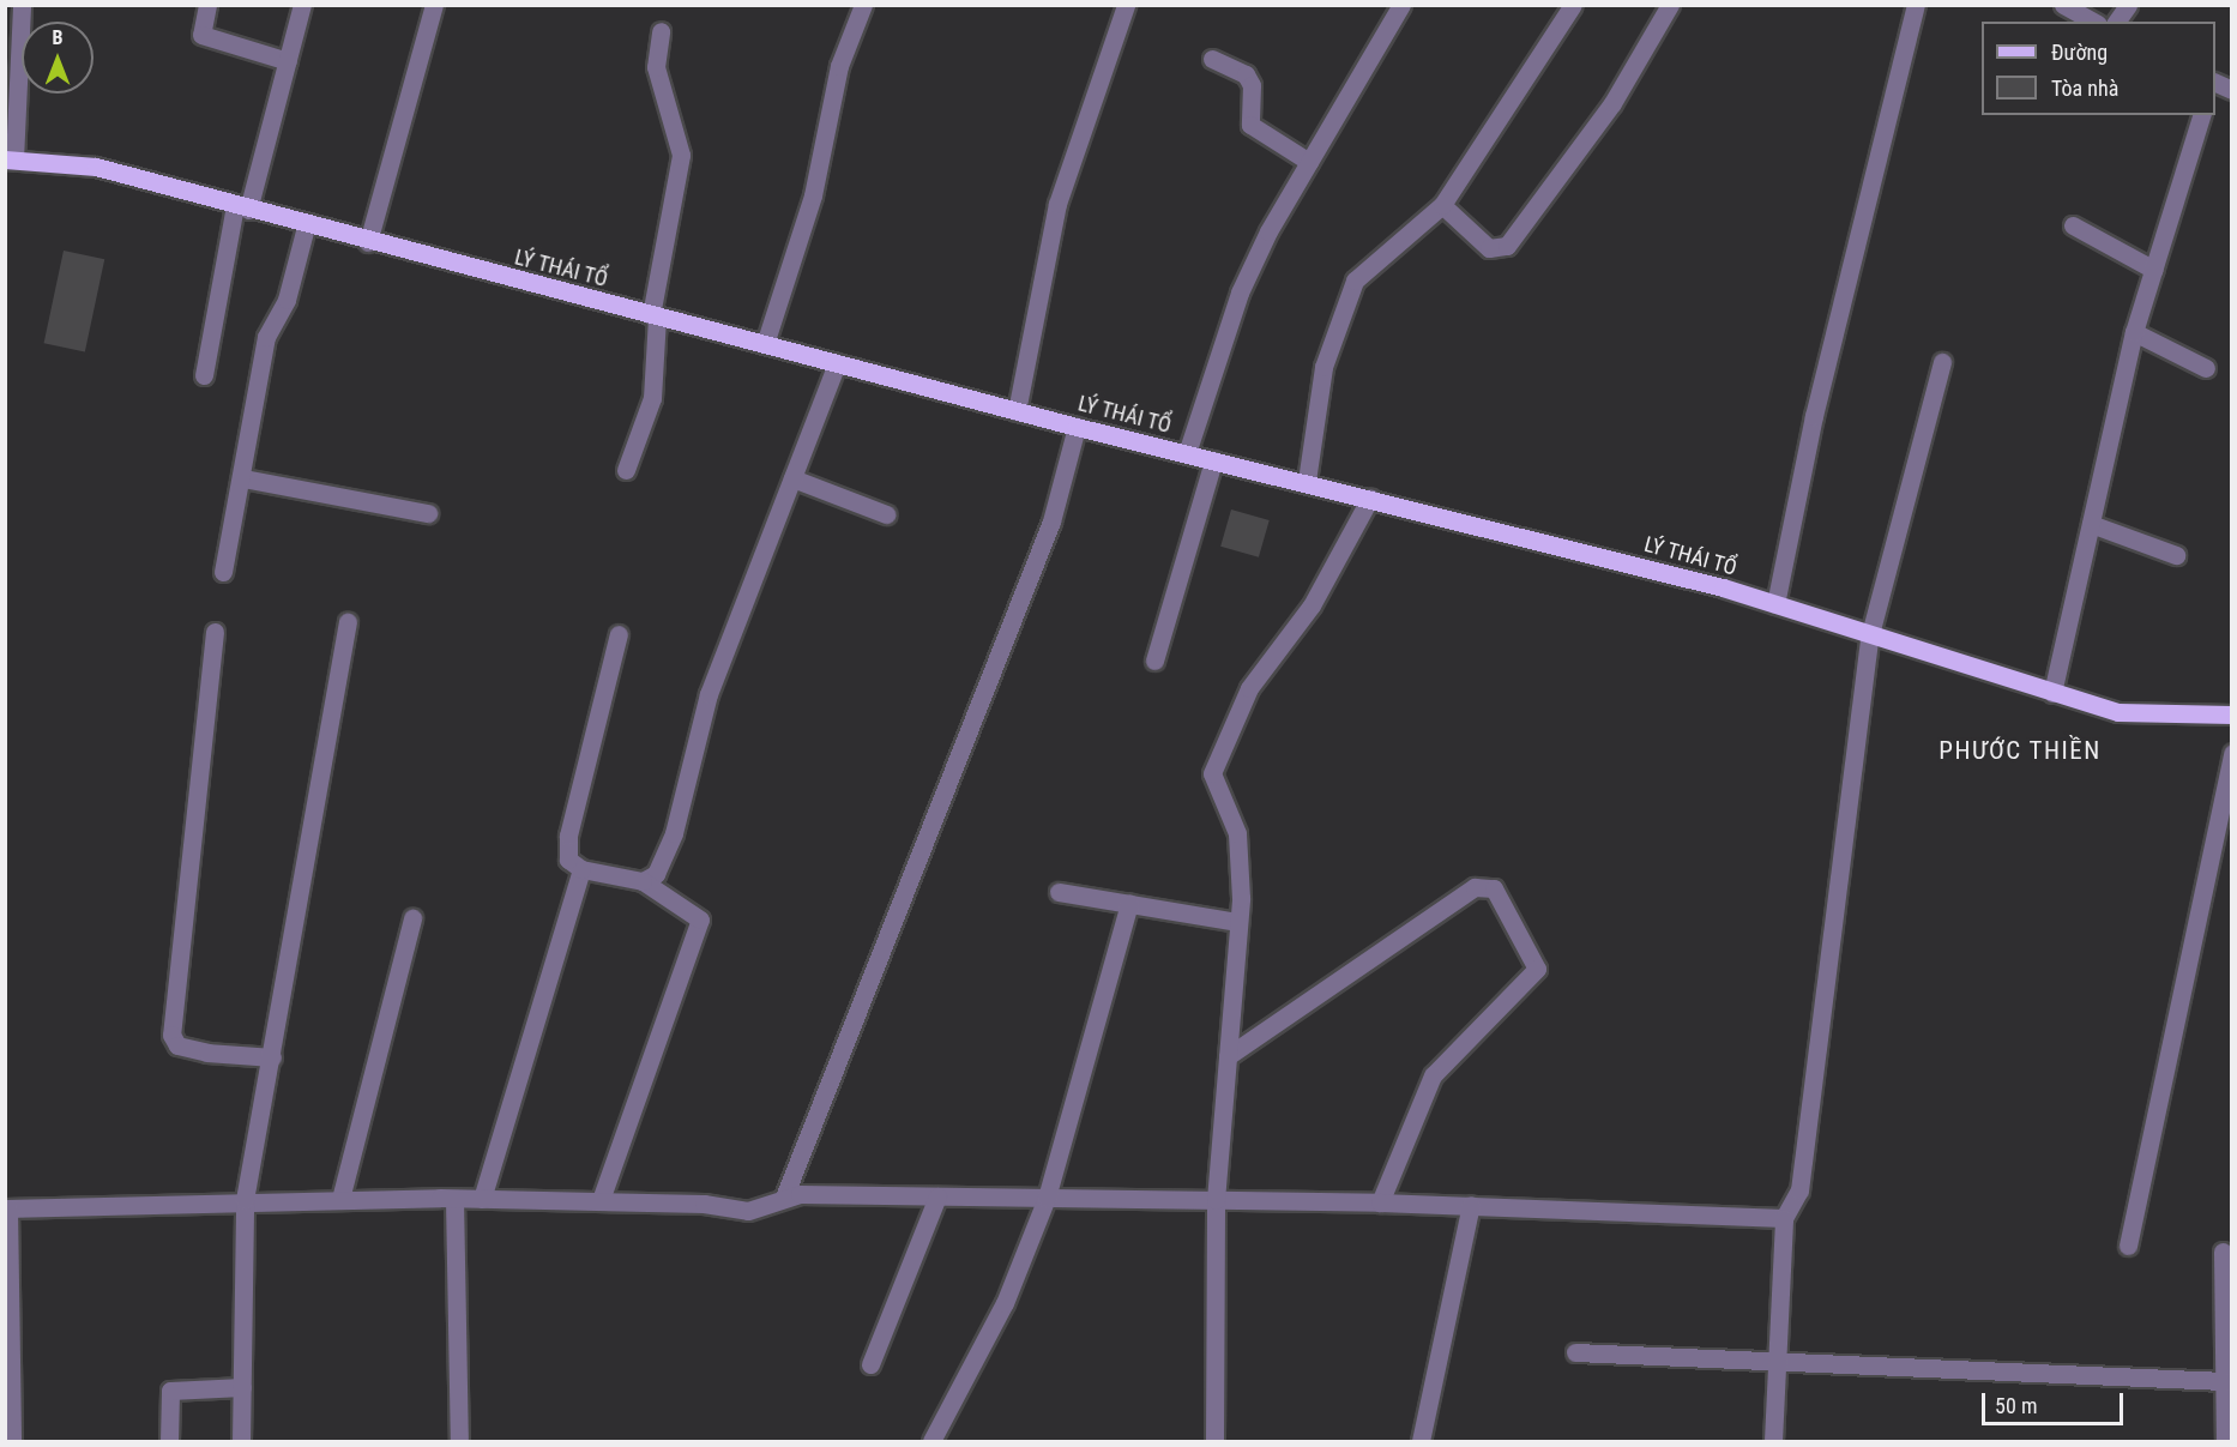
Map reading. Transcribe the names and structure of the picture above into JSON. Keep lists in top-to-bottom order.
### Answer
{
  "streets": {
    "main road": ["LÝ THÁI TỔ"]
  },
  "districts": ["PHƯỚC THIỀN"],
  "legend": ["Đường", "Tòa nhà"],
  "scale_bar": "50 m",
  "north": "top"
}
